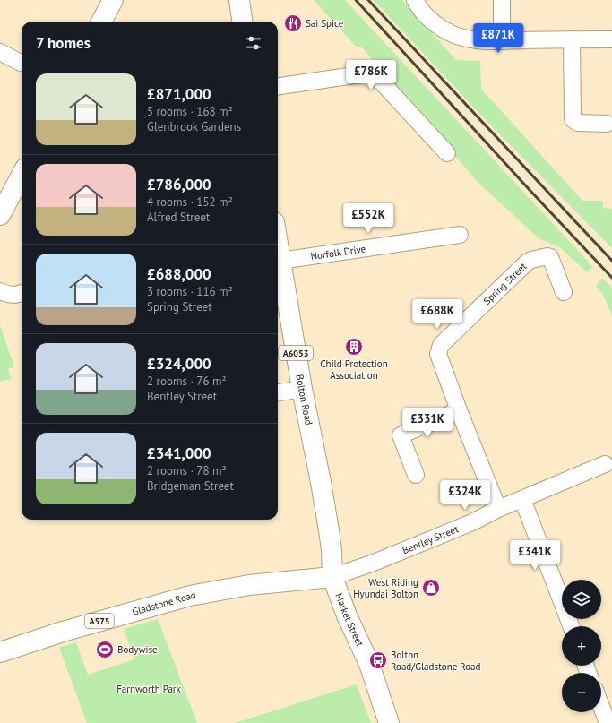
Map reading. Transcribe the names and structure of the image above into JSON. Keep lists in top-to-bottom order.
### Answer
{
  "streets": {
    "main road": [
      "A6053",
      "Bolton Road",
      "Gladstone Road",
      "Market Street",
      "A575"
    ],
    "street": ["Norfolk Drive", "Spring Street", "Bentley Street"]
  },
  "crossings": [
    ["Norfolk Drive", "Bolton Road"],
    ["Spring Street", "Bentley Street"],
    ["Bolton Road", "Bentley Street"],
    ["Bolton Road", "Gladstone Road"],
    ["Bolton Road", "Market Street"],
    ["Bentley Street", "Gladstone Road"],
    ["Bentley Street", "Market Street"],
    ["Gladstone Road", "Market Street"]
  ],
  "parks": ["Farnworth Park"],
  "places": {
    "restaurant": ["Sai Spice"],
    "building": ["Child Protection Association"],
    "shop": ["West Riding Hyundai Bolton"],
    "sports": ["Bodywise"],
    "bus stop": ["Bolton Road/Gladstone Road"]
  },
  "page": {
    "heading": "7 homes",
    "price": [
      "£871K",
      "£786K",
      "£552K",
      "£688K",
      "£331K",
      "£324K",
      "£341K"
    ],
    "list": [
      {
        "name": "£871,000",
        "note": "5 rooms · 168 m² · Glenbrook Gardens"
      },
      {
        "name": "£786,000",
        "note": "4 rooms · 152 m² · Alfred Street"
      },
      {
        "name": "£688,000",
        "note": "3 rooms · 116 m² · Spring Street"
      },
      {
        "name": "£324,000",
        "note": "2 rooms · 76 m² · Bentley Street"
      },
      {
        "name": "£341,000",
        "note": "2 rooms · 78 m² · Bridgeman Street"
      }
    ],
    "map_buttons": ["+", "−"]
  }
}
